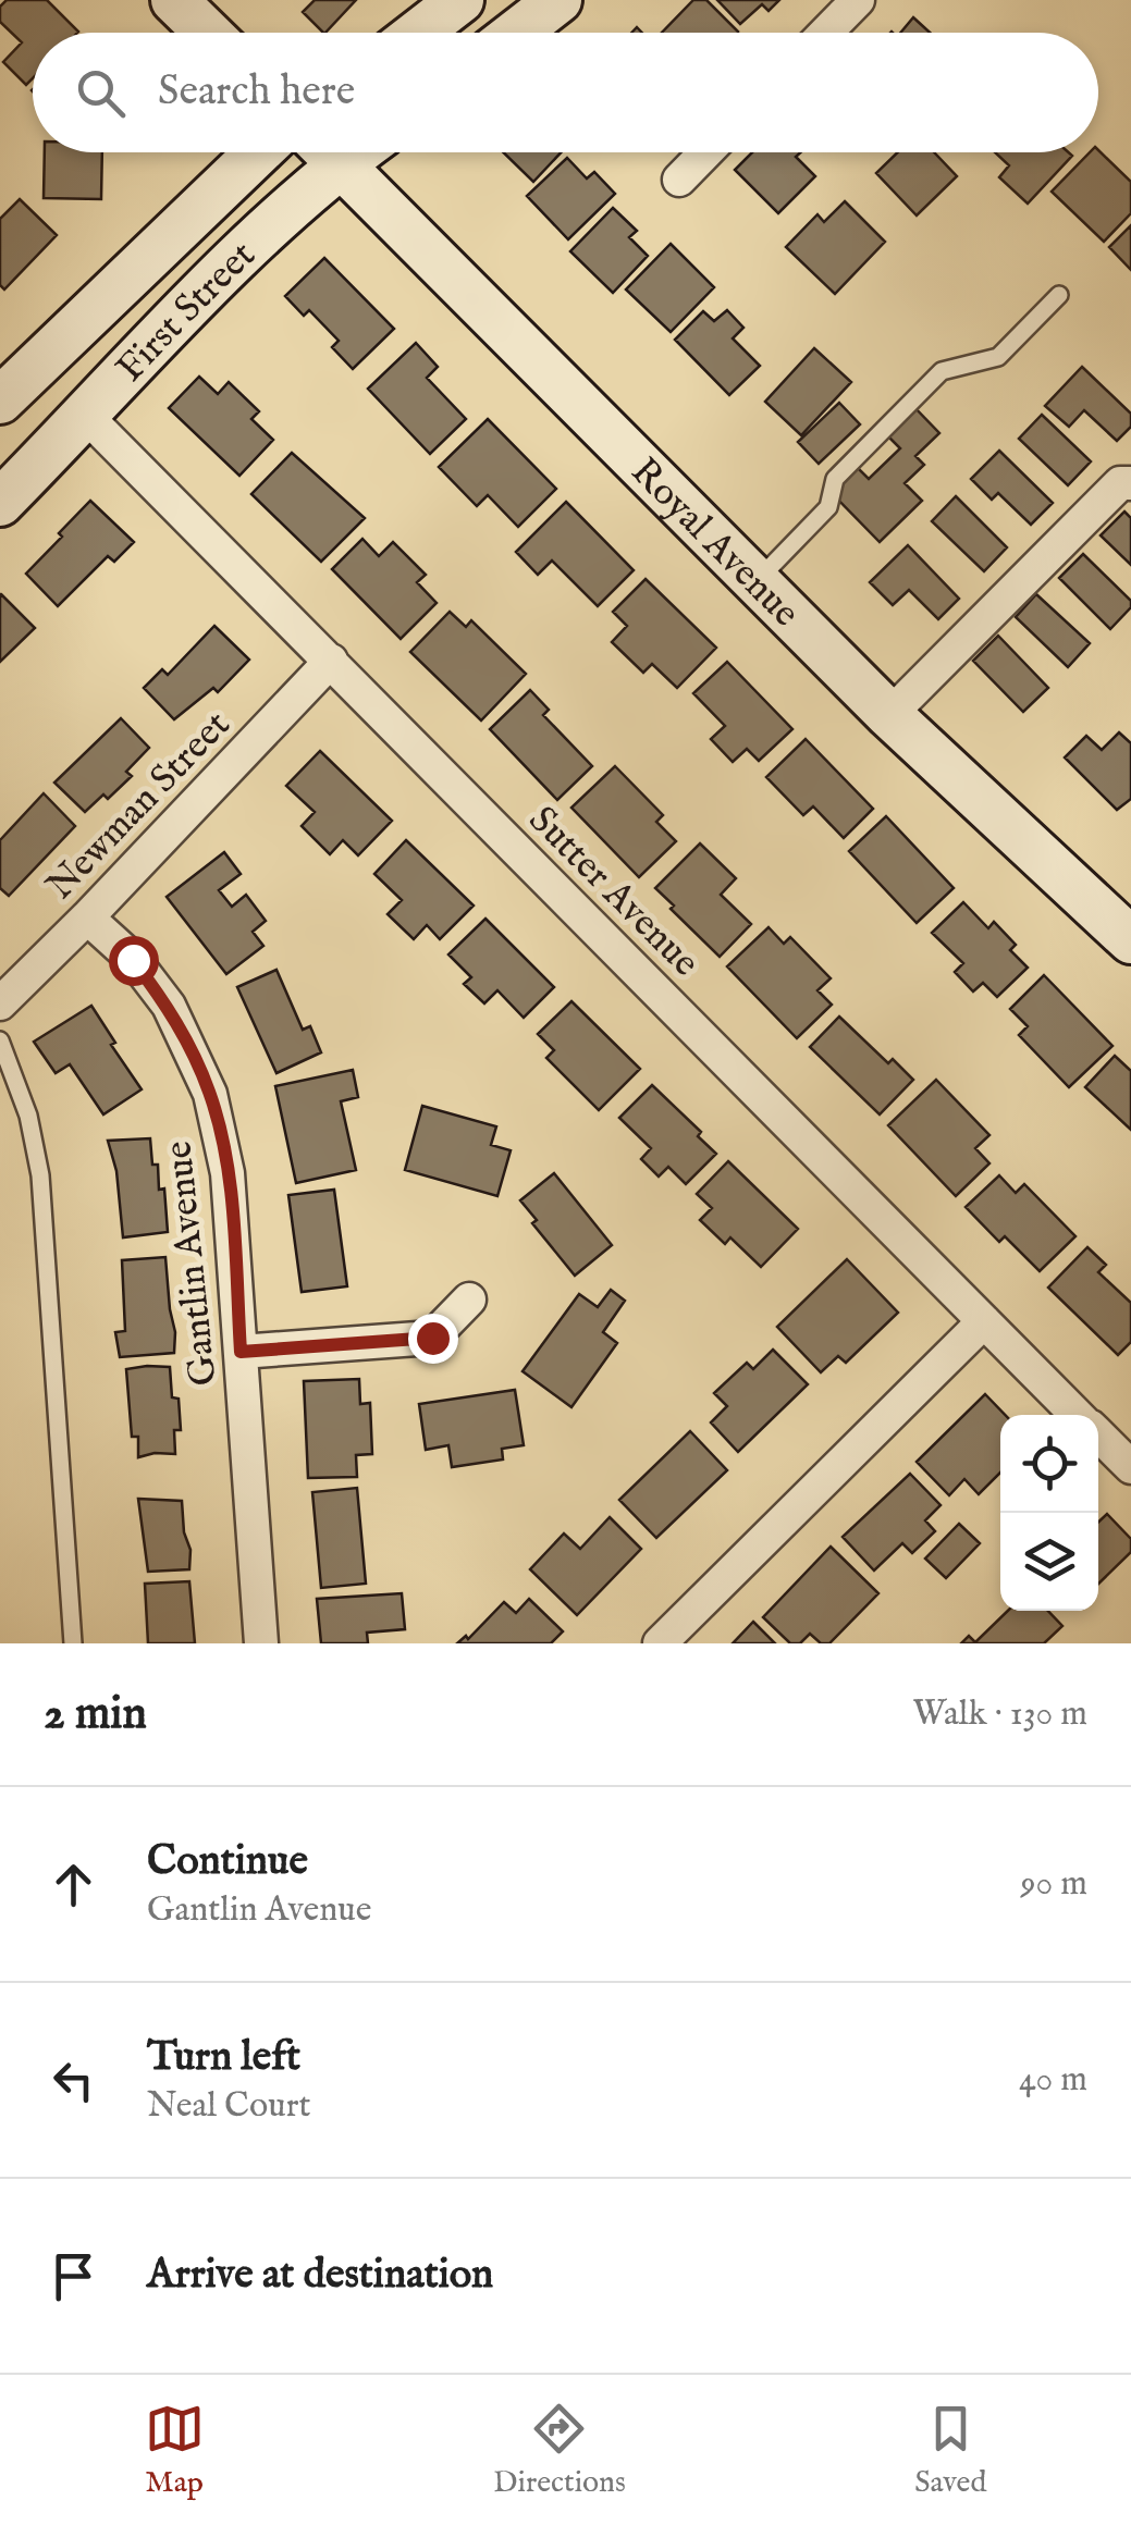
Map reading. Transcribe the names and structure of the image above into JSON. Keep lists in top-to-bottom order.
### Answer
{
  "streets": {
    "main road": ["First Street", "Royal Avenue"],
    "street": ["Newman Street", "Sutter Avenue", "Gantlin Avenue"]
  },
  "crossings": [
    ["First Street", "Sutter Avenue"],
    ["Newman Street", "Sutter Avenue"],
    ["Newman Street", "Gantlin Avenue"]
  ],
  "page": {
    "search": "Search here",
    "heading": ["2 min", "Walk · 130 m"],
    "list": [
      ["Continue", "Gantlin Avenue", "90 m"],
      ["Turn left", "Neal Court", "40 m"],
      "Arrive at destination"
    ],
    "nav": ["Map", "Directions", "Saved"]
  }
}
